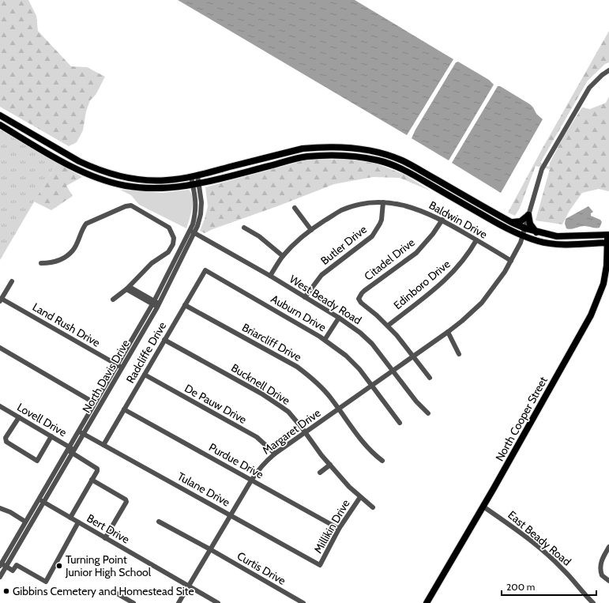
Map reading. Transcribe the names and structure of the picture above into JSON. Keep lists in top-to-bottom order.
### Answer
{
  "streets": {
    "main road": ["North Cooper Street"],
    "street": [
      "Baldwin Drive",
      "Butler Drive",
      "Citadel Drive",
      "Edinboro Drive",
      "West Beady Road",
      "Auburn Drive",
      "Land Rush Drive",
      "Briarcliff Drive",
      "Radcliffe Drive",
      "North Davis Drive",
      "Bucknell Drive",
      "De Pauw Drive",
      "Lovell Drive",
      "Margaret Drive",
      "Purdue Drive",
      "Tulane Drive",
      "Millikin Drive",
      "Bert Drive",
      "East Beady Road",
      "Curtis Drive"
    ]
  },
  "crossings": [
    ["Baldwin Drive", "Butler Drive"],
    ["Baldwin Drive", "Citadel Drive"],
    ["Baldwin Drive", "Edinboro Drive"],
    ["Baldwin Drive", "West Beady Road"],
    ["Baldwin Drive", "Margaret Drive"],
    ["Butler Drive", "West Beady Road"],
    ["Citadel Drive", "Edinboro Drive"],
    ["West Beady Road", "North Davis Drive"],
    ["West Beady Road", "Margaret Drive"],
    ["Auburn Drive", "Radcliffe Drive"],
    ["Auburn Drive", "Margaret Drive"],
    ["Land Rush Drive", "North Davis Drive"],
    ["Briarcliff Drive", "Radcliffe Drive"],
    ["Briarcliff Drive", "Margaret Drive"],
    ["Radcliffe Drive", "Bucknell Drive"],
    ["Radcliffe Drive", "De Pauw Drive"],
    ["Radcliffe Drive", "Purdue Drive"],
    ["Radcliffe Drive", "Tulane Drive"],
    ["North Davis Drive", "Lovell Drive"],
    ["North Davis Drive", "Tulane Drive"],
    ["North Davis Drive", "Bert Drive"],
    ["Bucknell Drive", "Margaret Drive"],
    ["Bucknell Drive", "Millikin Drive"],
    ["De Pauw Drive", "Margaret Drive"],
    ["North Cooper Street", "East Beady Road"],
    ["Margaret Drive", "Purdue Drive"],
    ["Margaret Drive", "Tulane Drive"],
    ["Margaret Drive", "Bert Drive"],
    ["Margaret Drive", "Curtis Drive"],
    ["Purdue Drive", "Millikin Drive"],
    ["Tulane Drive", "Millikin Drive"]
  ],
  "places": ["Turning Point Junior High School", "Gibbins Cemetery and Homestead Site"],
  "scale_bar": "200 m"
}
